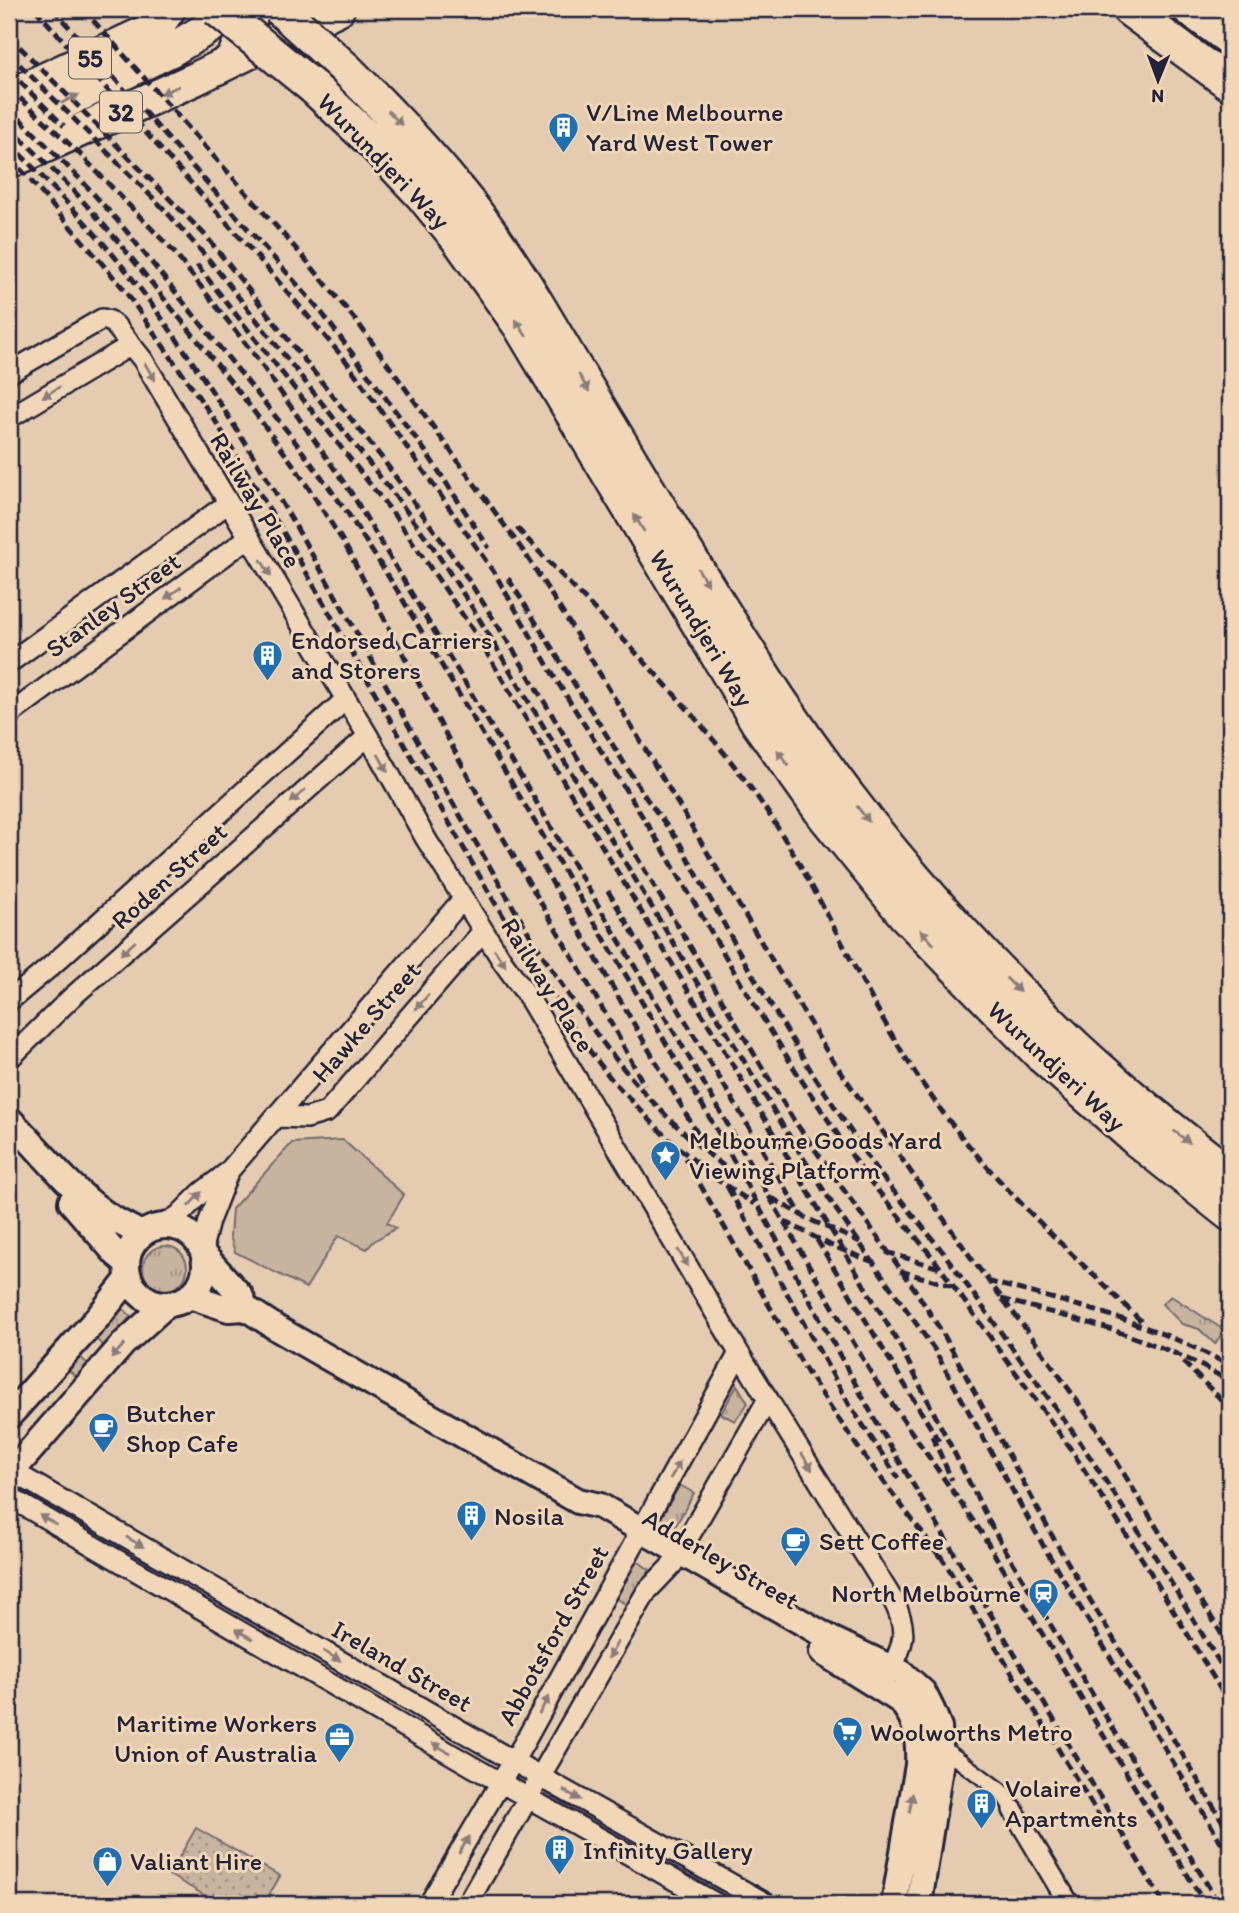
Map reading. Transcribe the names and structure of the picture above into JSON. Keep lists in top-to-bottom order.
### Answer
{
  "streets": {
    "highway": ["Wurundjeri Way"],
    "main road": ["55", "32"],
    "street": [
      "Railway Place",
      "Stanley Street",
      "Roden Street",
      "Hawke Street",
      "Adderley Street",
      "Abbotsford Street",
      "Ireland Street"
    ]
  },
  "crossings": [
    ["Railway Place", "Stanley Street"],
    ["Railway Place", "Roden Street"],
    ["Railway Place", "Hawke Street"],
    ["Railway Place", "Adderley Street"],
    ["Railway Place", "Abbotsford Street"],
    ["Hawke Street", "Adderley Street"],
    ["Adderley Street", "Abbotsford Street"],
    ["Abbotsford Street", "Ireland Street"]
  ],
  "one_way": ["Railway Place"],
  "places": {
    "building": [
      "V/Line Melbourne Yard West Tower",
      "Endorsed Carriers and Storers",
      "Nosila",
      "Volaire Apartments",
      "Infinity Gallery"
    ],
    "place": ["Melbourne Goods Yard Viewing Platform"],
    "cafe": ["Butcher Shop Cafe", "Sett Coffee"],
    "station": ["North Melbourne"],
    "supermarket": ["Woolworths Metro"],
    "office": ["Maritime Workers Union of Australia"],
    "shop": ["Valiant Hire"]
  },
  "north": "bottom"
}
